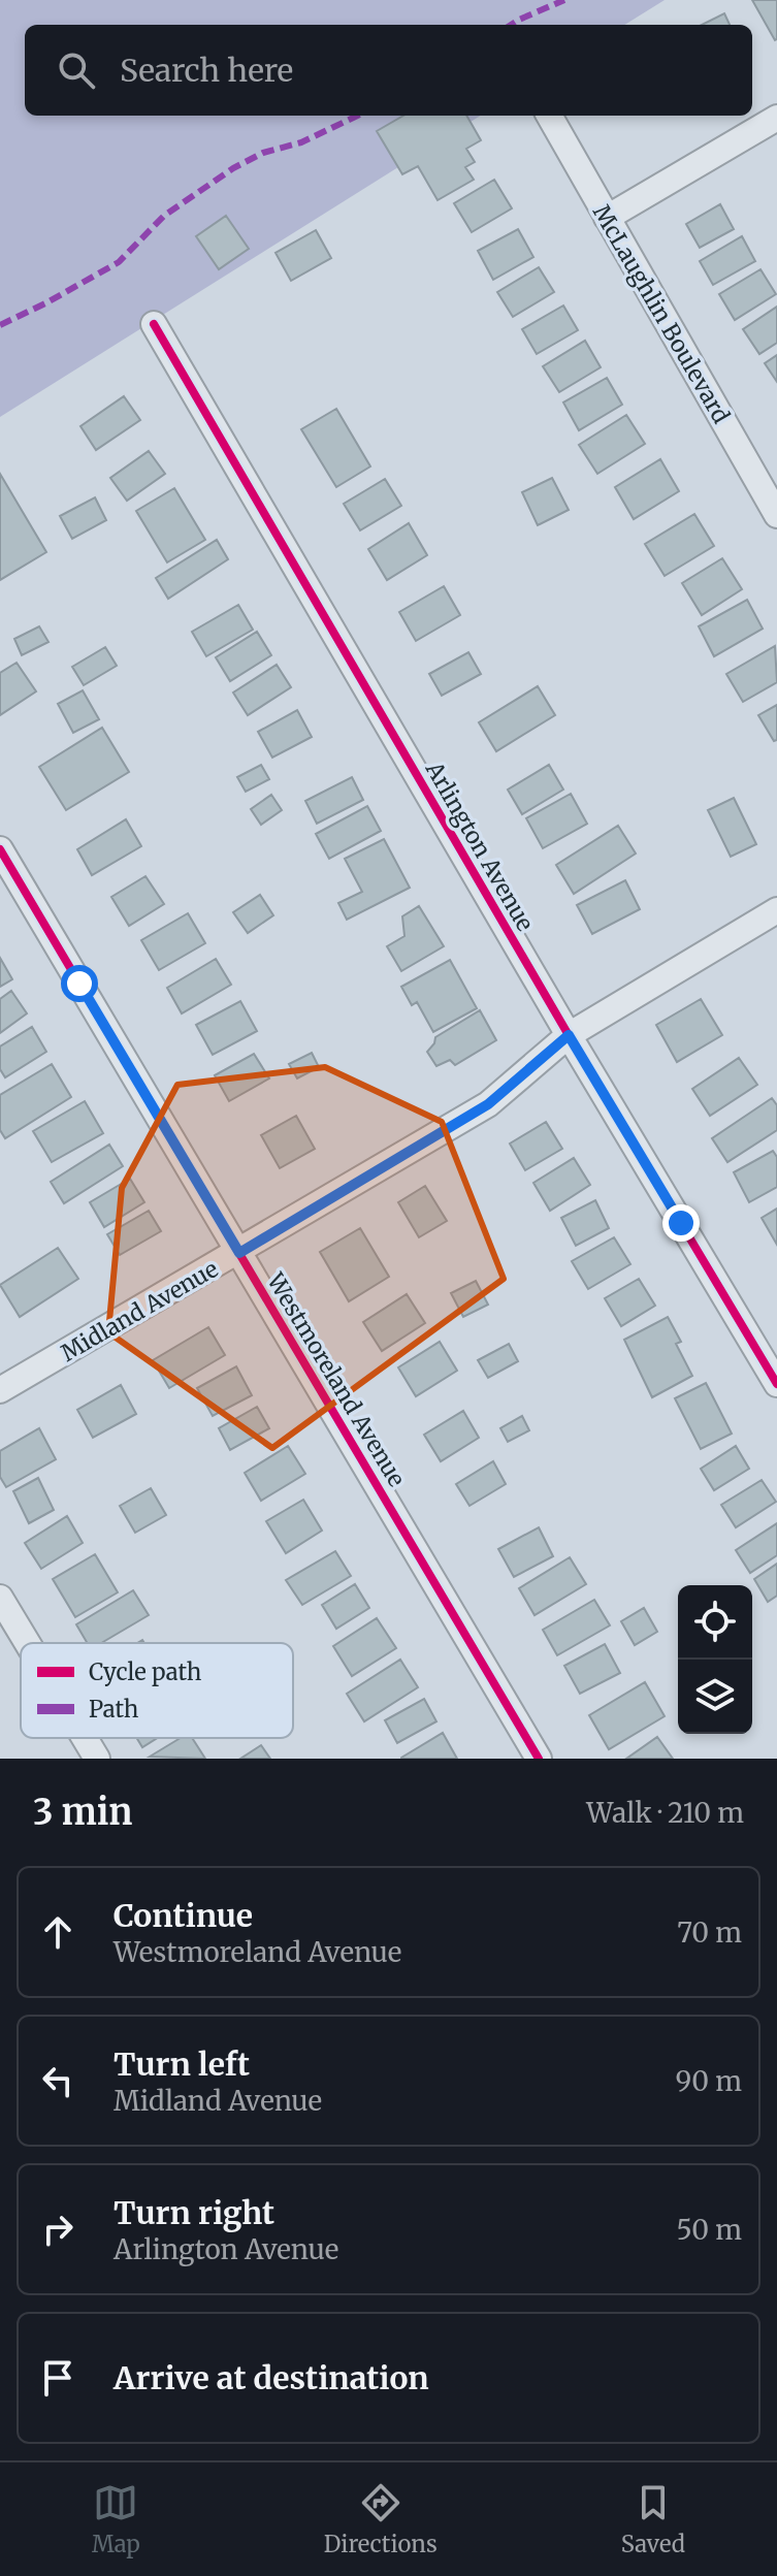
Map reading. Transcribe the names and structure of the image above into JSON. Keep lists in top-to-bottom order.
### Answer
{
  "streets": {
    "street": [
      "McLaughlin Boulevard",
      "Arlington Avenue",
      "Midland Avenue",
      "Westmoreland Avenue"
    ]
  },
  "crossings": [
    ["Arlington Avenue", "Midland Avenue"],
    ["Midland Avenue", "Westmoreland Avenue"]
  ],
  "legend": ["Cycle path", "Path"],
  "page": {
    "search": "Search here",
    "heading": ["3 min", "Walk · 210 m"],
    "list": [
      ["Continue", "Westmoreland Avenue", "70 m"],
      ["Turn left", "Midland Avenue", "90 m"],
      ["Turn right", "Arlington Avenue", "50 m"],
      "Arrive at destination"
    ],
    "nav": ["Map", "Directions", "Saved"]
  }
}
